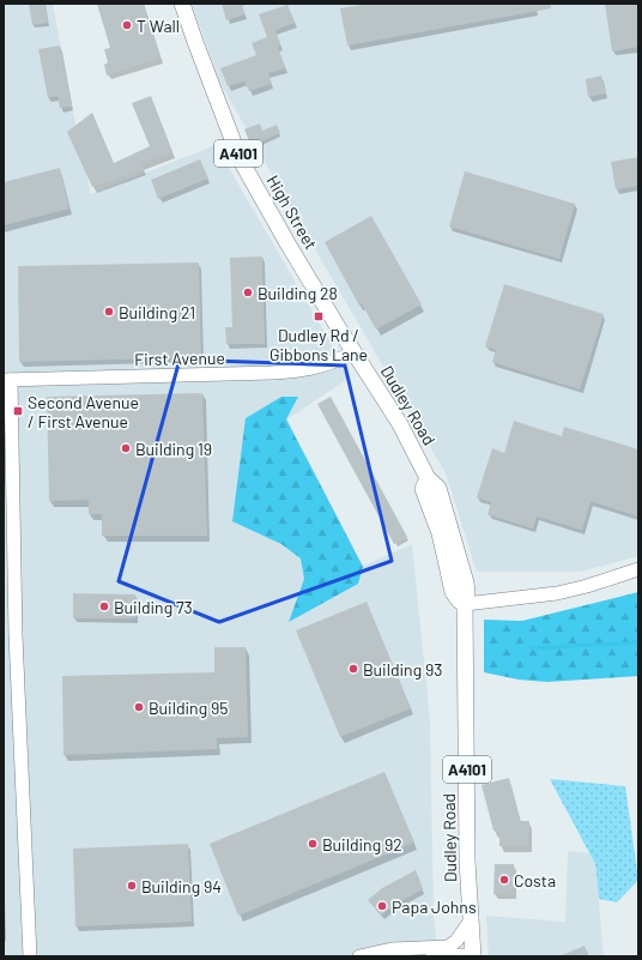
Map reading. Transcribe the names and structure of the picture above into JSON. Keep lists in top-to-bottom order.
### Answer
{
  "streets": {
    "main road": ["A4101", "High Street", "Dudley Road"],
    "street": ["First Avenue"]
  },
  "crossings": [
    ["High Street", "First Avenue"],
    ["High Street", "Dudley Road"],
    ["First Avenue", "Dudley Road"]
  ],
  "places": {
    "other": [
      "T Wall",
      "Building 28",
      "Building 21",
      "Building 19",
      "Building 73",
      "Building 93",
      "Building 95",
      "Building 92",
      "Costa",
      "Building 94",
      "Papa Johns"
    ],
    "transit": ["Dudley Rd / Gibbons Lane", "Second Avenue / First Avenue"]
  }
}
